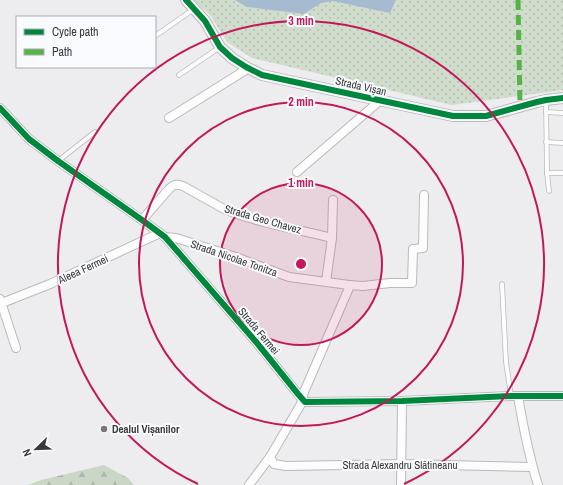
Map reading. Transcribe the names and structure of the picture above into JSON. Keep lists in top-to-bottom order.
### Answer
{
  "streets": {
    "street": [
      "Strada Vișan",
      "Strada Geo Chavez",
      "Strada Nicolae Tonitza",
      "Aleea Fermei",
      "Strada Fermei",
      "Strada Alexandru Slătineanu"
    ]
  },
  "crossings": [
    ["Strada Geo Chavez", "Strada Fermei"],
    ["Strada Nicolae Tonitza", "Aleea Fermei"],
    ["Strada Nicolae Tonitza", "Strada Fermei"],
    ["Aleea Fermei", "Strada Fermei"]
  ],
  "places": ["Dealul Vișanilor"],
  "legend": ["Cycle path", "Path"],
  "north": "bottom left",
  "rings": ["3 min", "2 min", "1 min"]
}
